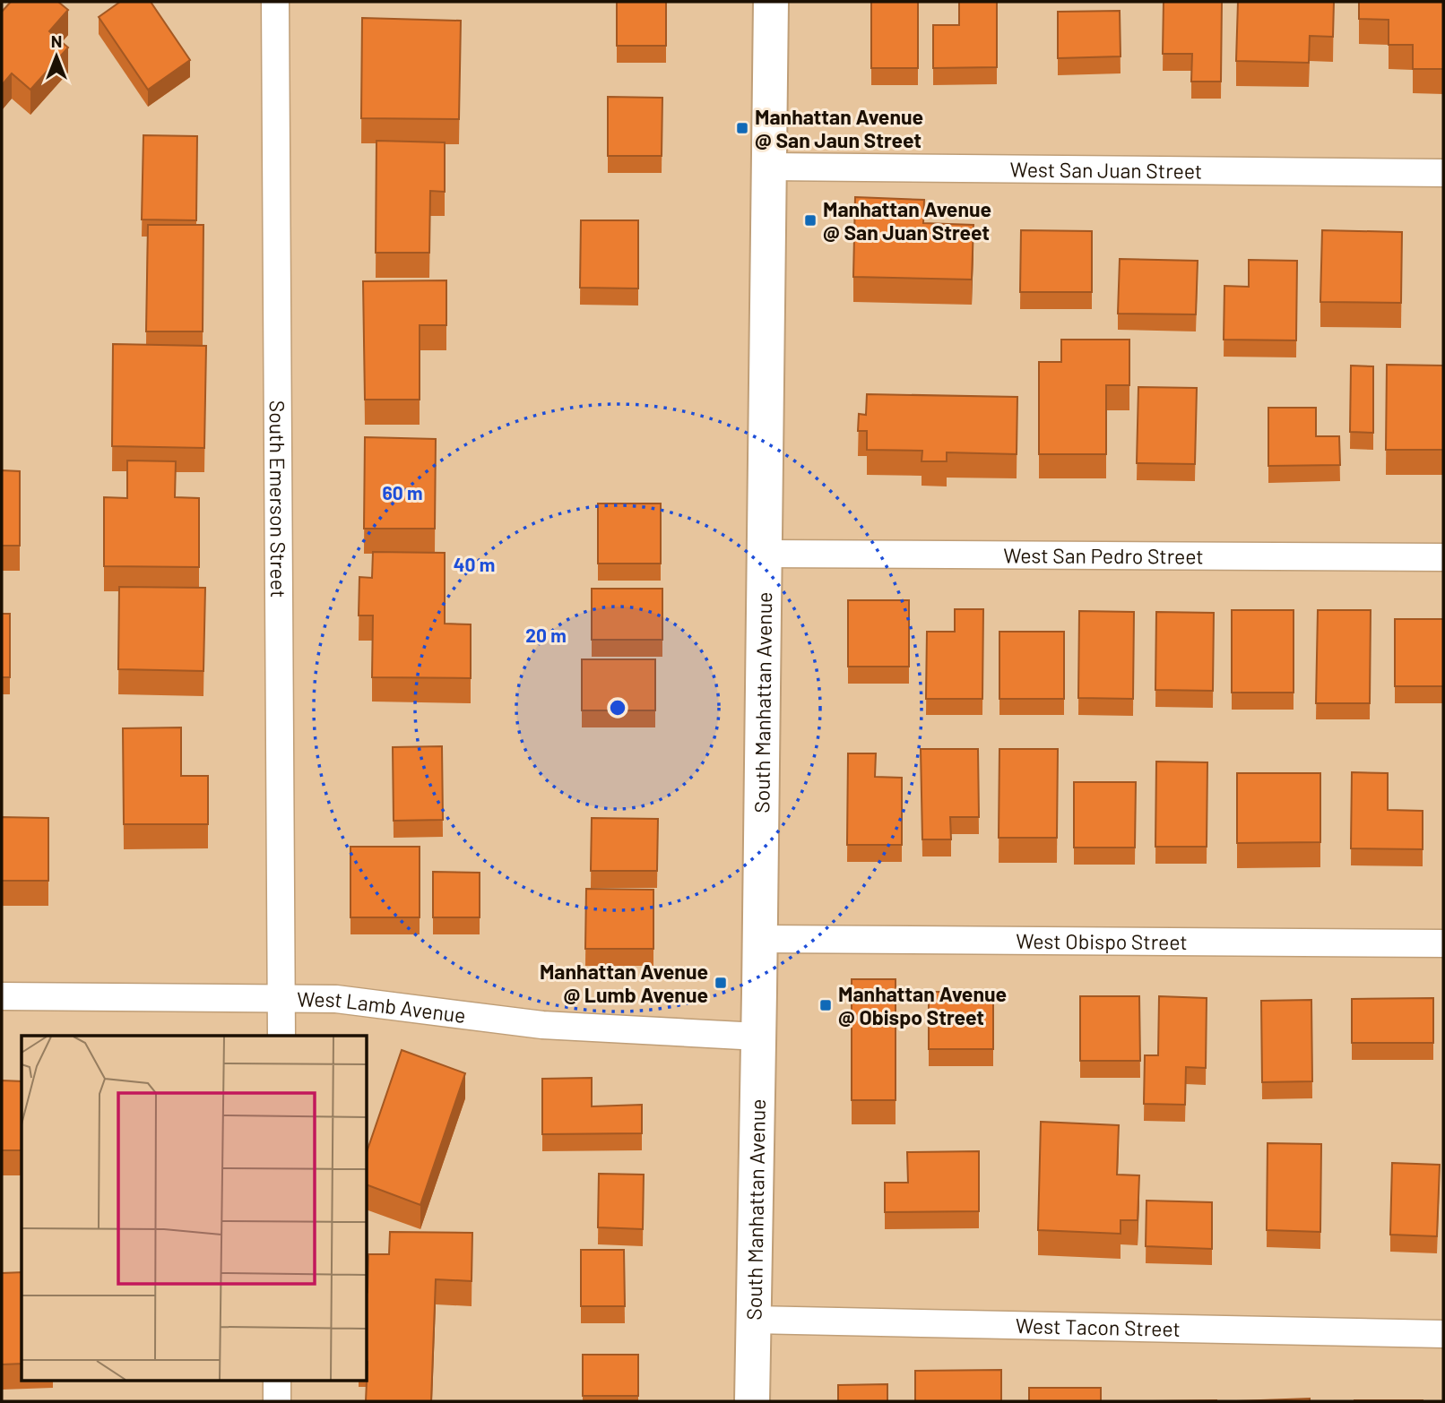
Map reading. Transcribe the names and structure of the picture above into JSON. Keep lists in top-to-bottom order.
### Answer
{
  "streets": {
    "main road": ["South Manhattan Avenue"],
    "street": [
      "West San Juan Street",
      "South Emerson Street",
      "West San Pedro Street",
      "West Obispo Street",
      "West Lamb Avenue",
      "West Tacon Street"
    ]
  },
  "crossings": [
    ["West San Juan Street", "South Manhattan Avenue"],
    ["South Emerson Street", "West Lamb Avenue"],
    ["West San Pedro Street", "South Manhattan Avenue"],
    ["South Manhattan Avenue", "West Obispo Street"],
    ["South Manhattan Avenue", "West Lamb Avenue"],
    ["South Manhattan Avenue", "West Tacon Street"]
  ],
  "places": {
    "transit": [
      "Manhattan Avenue @ San Jaun Street",
      "Manhattan Avenue @ San Juan Street",
      "Manhattan Avenue @ Lumb Avenue",
      "Manhattan Avenue @ Obispo Street"
    ]
  },
  "north": "top",
  "rings": ["60 m", "40 m", "20 m"]
}
